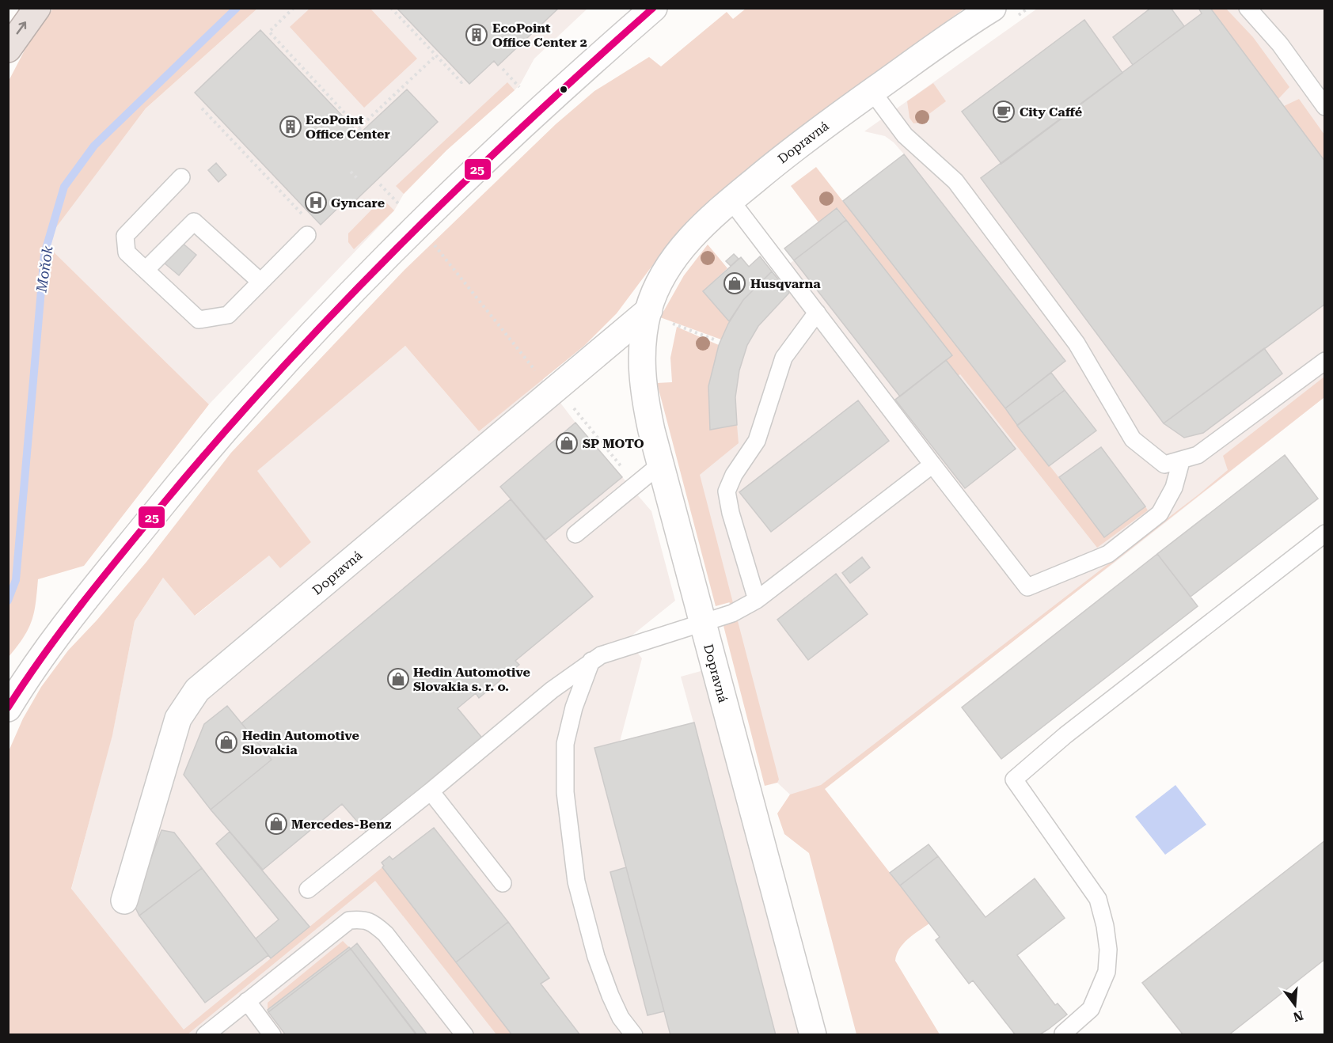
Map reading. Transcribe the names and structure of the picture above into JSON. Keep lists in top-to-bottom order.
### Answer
{
  "streets": {
    "street": ["Dopravná"]
  },
  "water": ["Moňok"],
  "places": {
    "building": ["EcoPoint Office Center 2", "EcoPoint Office Center"],
    "cafe": ["City Caffé"],
    "hospital": ["Gyncare"],
    "shop": [
      "Husqvarna",
      "SP MOTO",
      "Hedin Automotive Slovakia s. r. o.",
      "Hedin Automotive Slovakia",
      "Mercedes-Benz"
    ]
  },
  "lines": ["transit line 25"],
  "north": "bottom"
}
